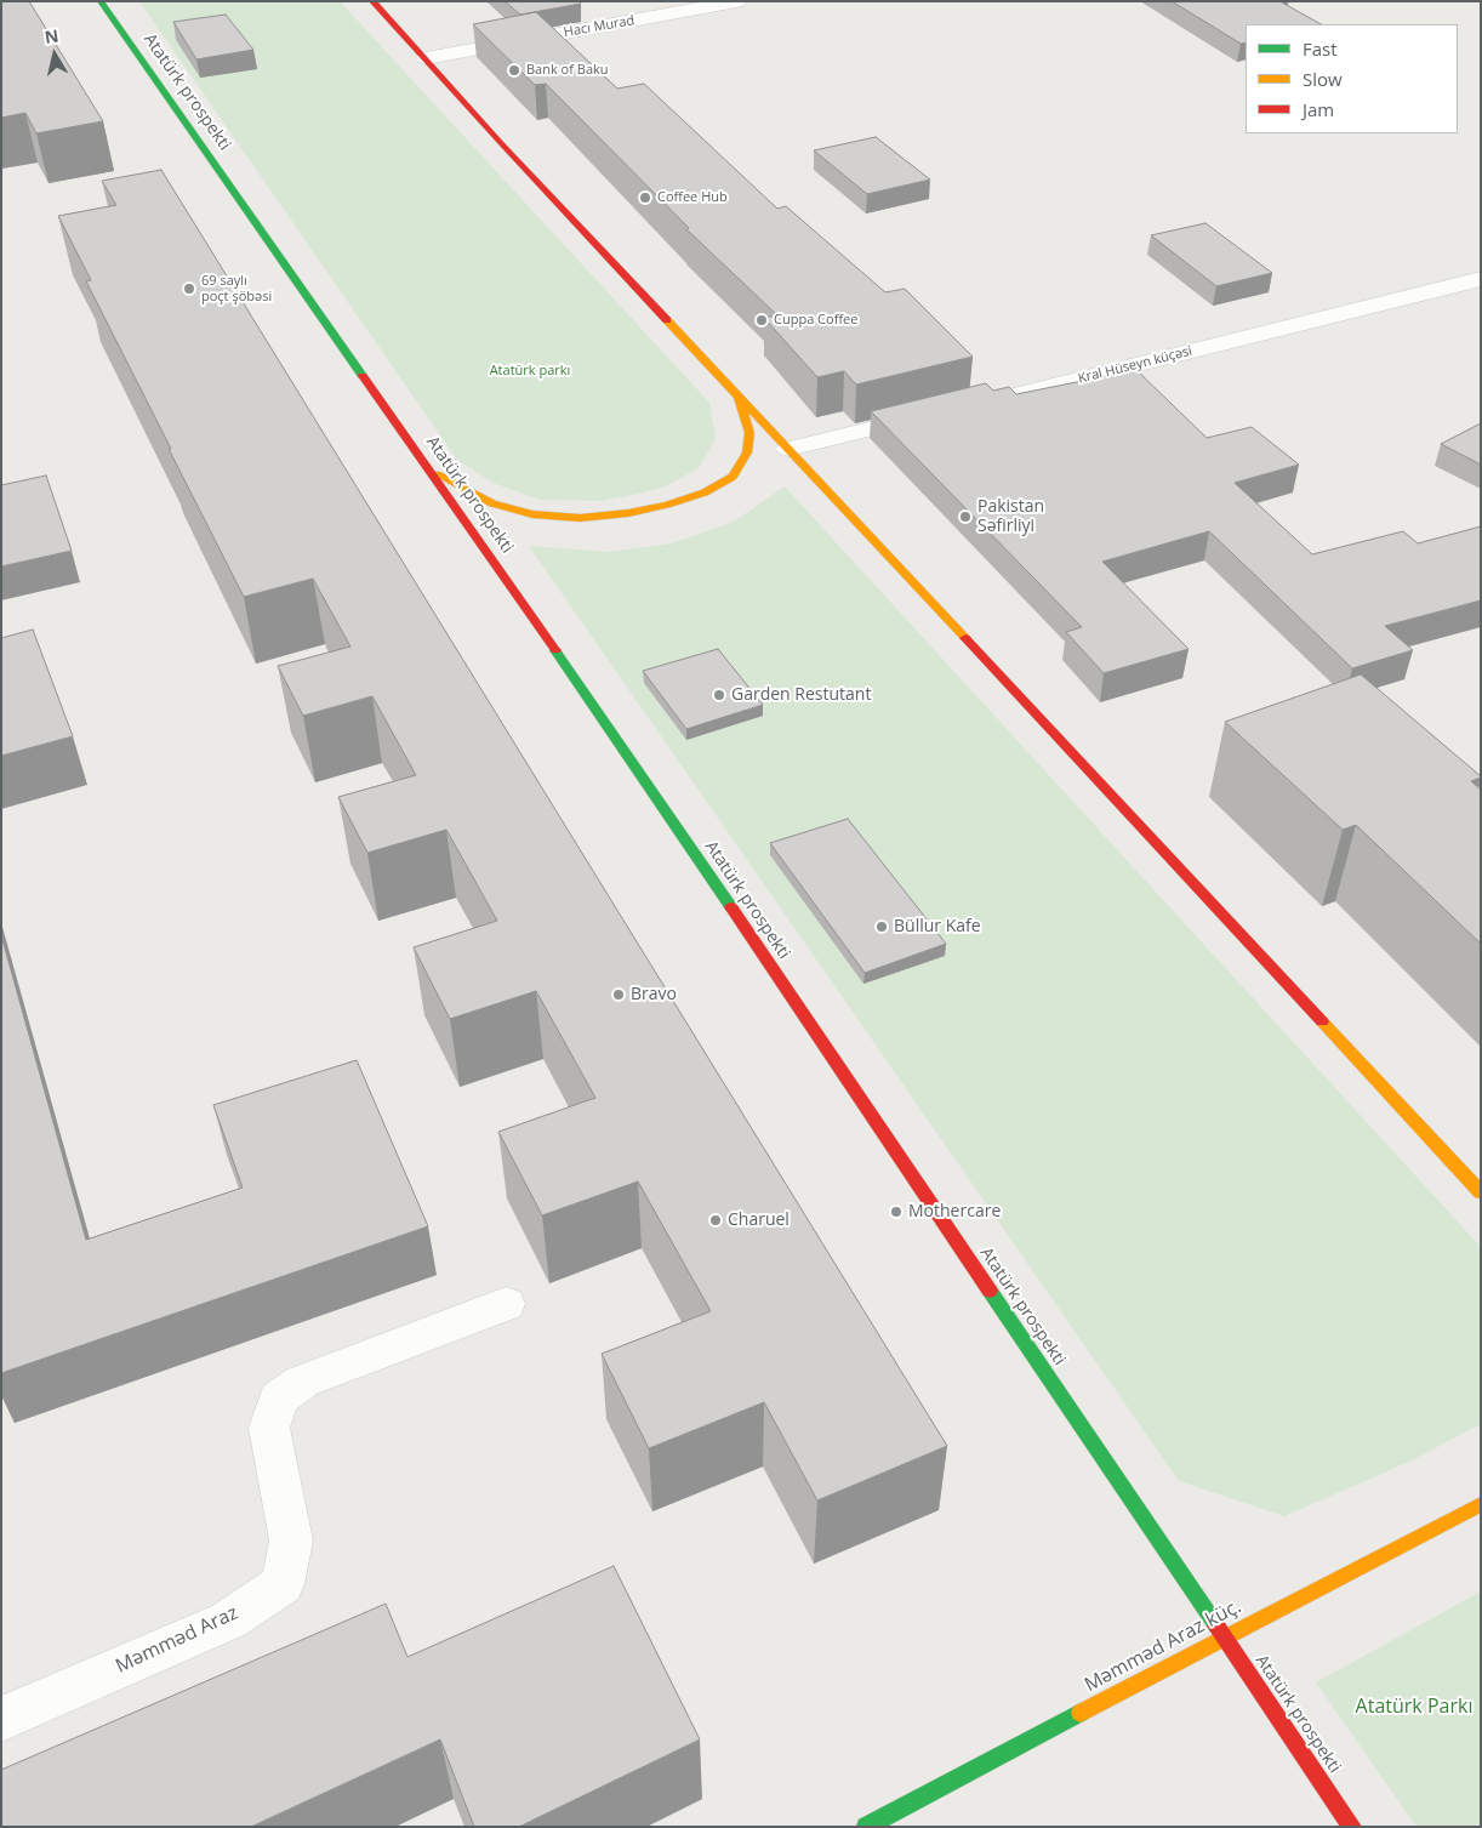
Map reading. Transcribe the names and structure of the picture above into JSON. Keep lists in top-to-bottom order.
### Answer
{
  "streets": {
    "main road": ["Atatürk prospekti", "Məmməd Araz küç."],
    "street": ["Hacı Murad", "Kral Hüseyn küçəsi", "Məmməd Araz"]
  },
  "crossings": [
    ["Atatürk prospekti", "Məmməd Araz küç."]
  ],
  "parks": ["Atatürk parkı", "Atatürk Parkı"],
  "places": [
    "Bank of Baku",
    "Coffee Hub",
    "69 saylı poçt şöbəsi",
    "Cuppa Coffee",
    "Pakistan Səfirliyi",
    "Garden Restutant",
    "Büllur Kafe",
    "Bravo",
    "Mothercare",
    "Charuel"
  ],
  "legend": ["Fast", "Slow", "Jam"],
  "north": "top"
}
